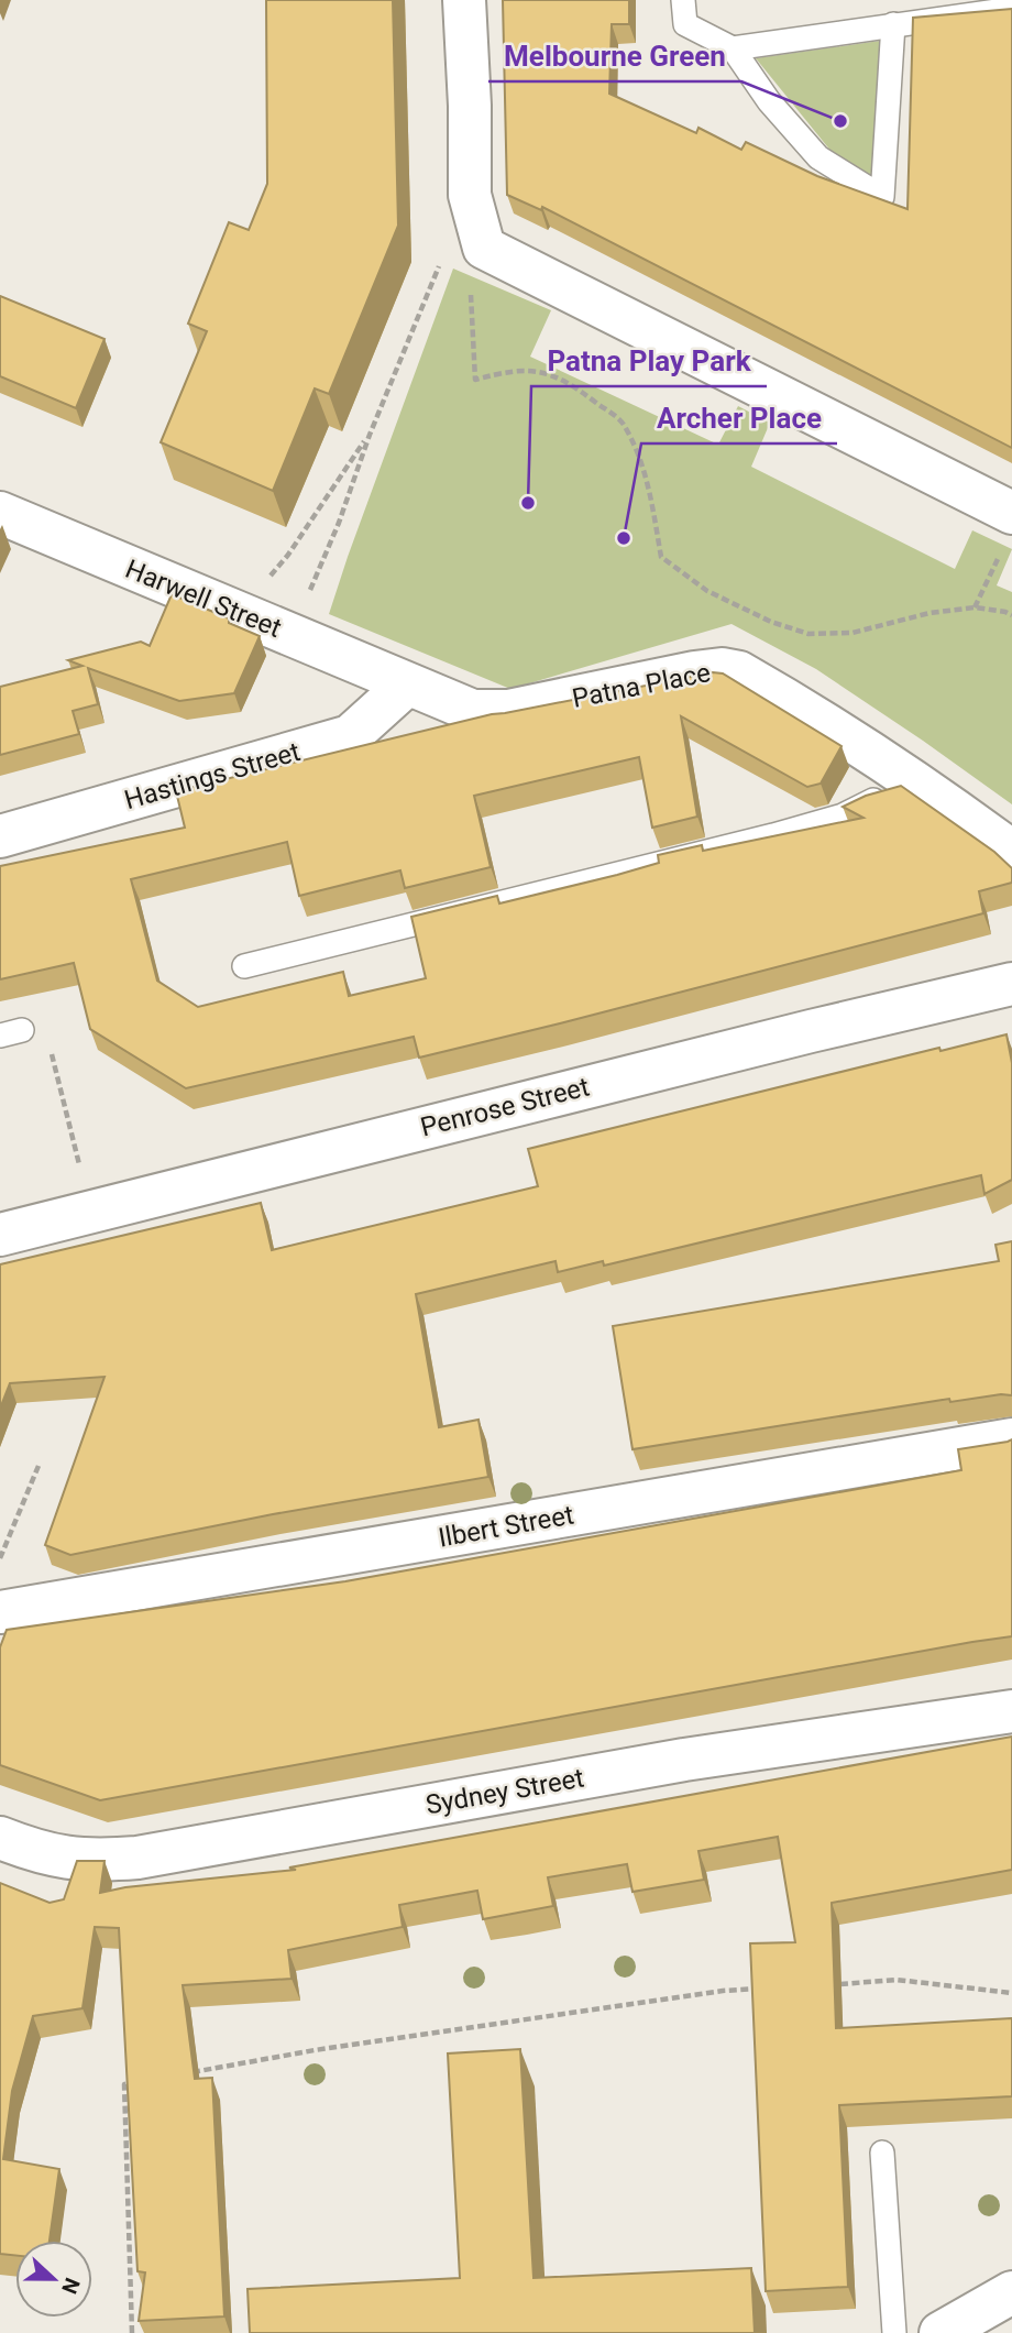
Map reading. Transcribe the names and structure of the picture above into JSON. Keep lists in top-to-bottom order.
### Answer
{
  "streets": {
    "street": [
      "Harwell Street",
      "Patna Place",
      "Hastings Street",
      "Penrose Street",
      "Ilbert Street",
      "Sydney Street"
    ]
  },
  "crossings": [
    ["Harwell Street", "Patna Place"],
    ["Harwell Street", "Hastings Street"],
    ["Patna Place", "Hastings Street"]
  ],
  "places": ["Melbourne Green", "Patna Play Park", "Archer Place"],
  "north": "right"
}
